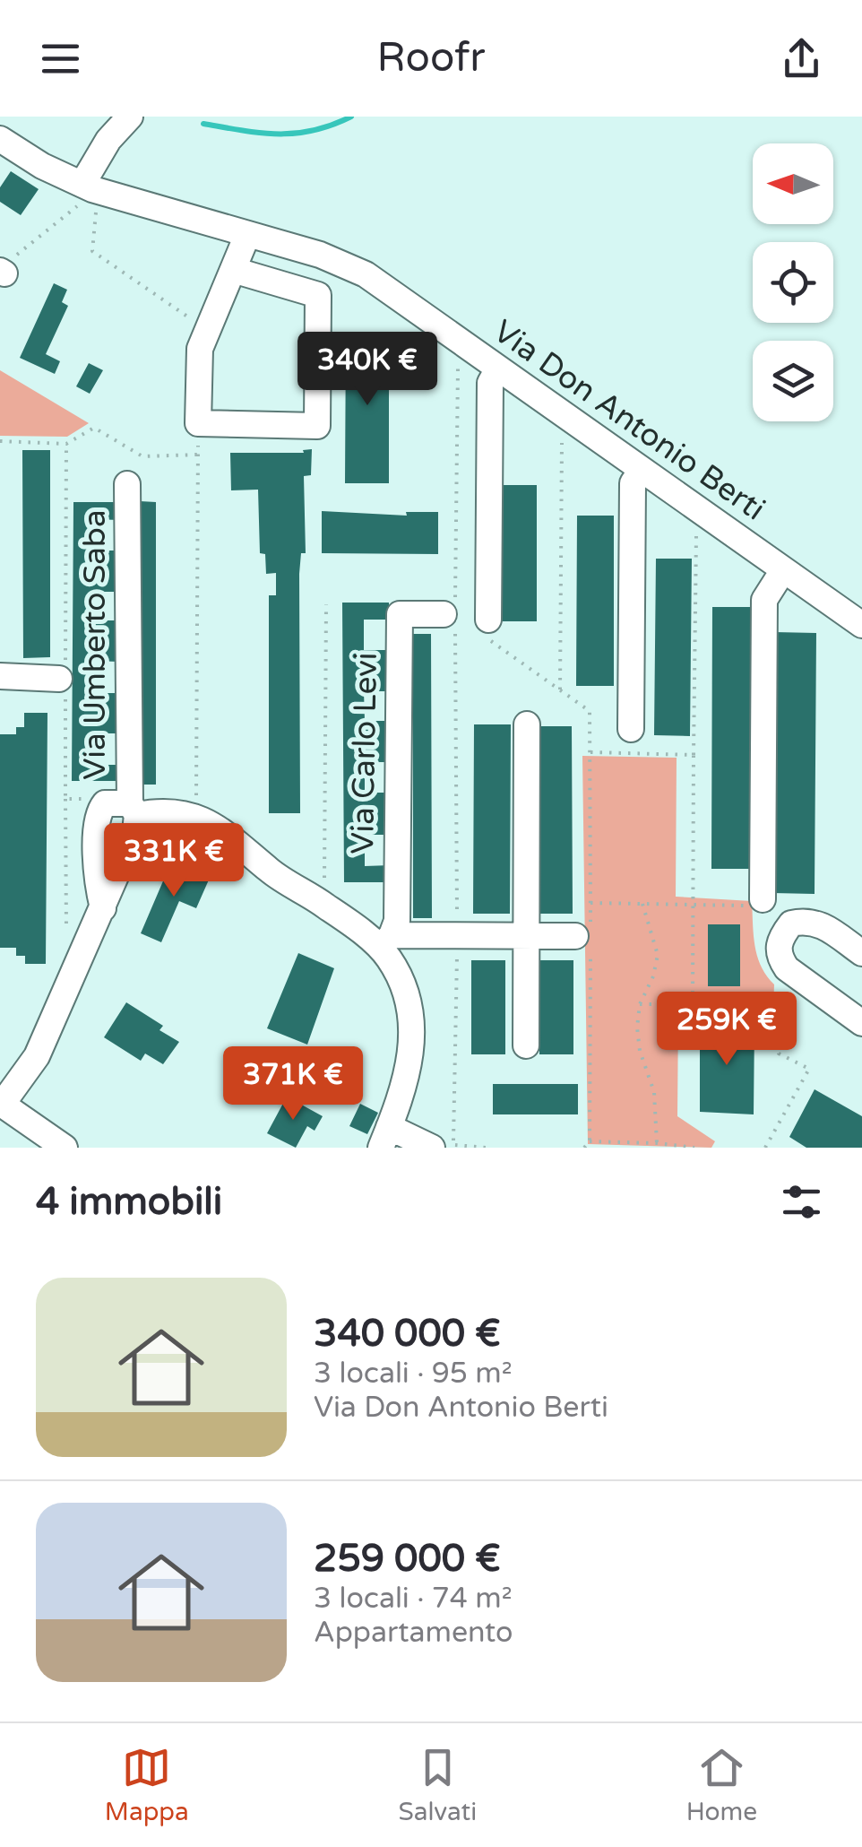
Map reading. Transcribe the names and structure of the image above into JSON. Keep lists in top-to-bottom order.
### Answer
{
  "streets": {
    "street": ["Via Don Antonio Berti", "Via Umberto Saba", "Via Carlo Levi"]
  },
  "north": "left",
  "page": {
    "header": "Roofr",
    "price": [
      "340K €",
      "331K €",
      "259K €",
      "371K €"
    ],
    "heading": "4 immobili",
    "list": [
      {
        "name": "340 000 €",
        "note": "3 locali · 95 m² · Via Don Antonio Berti"
      },
      {
        "name": "259 000 €",
        "note": "3 locali · 74 m² · Appartamento"
      }
    ],
    "tabs": ["Mappa", "Salvati", "Home"]
  }
}
